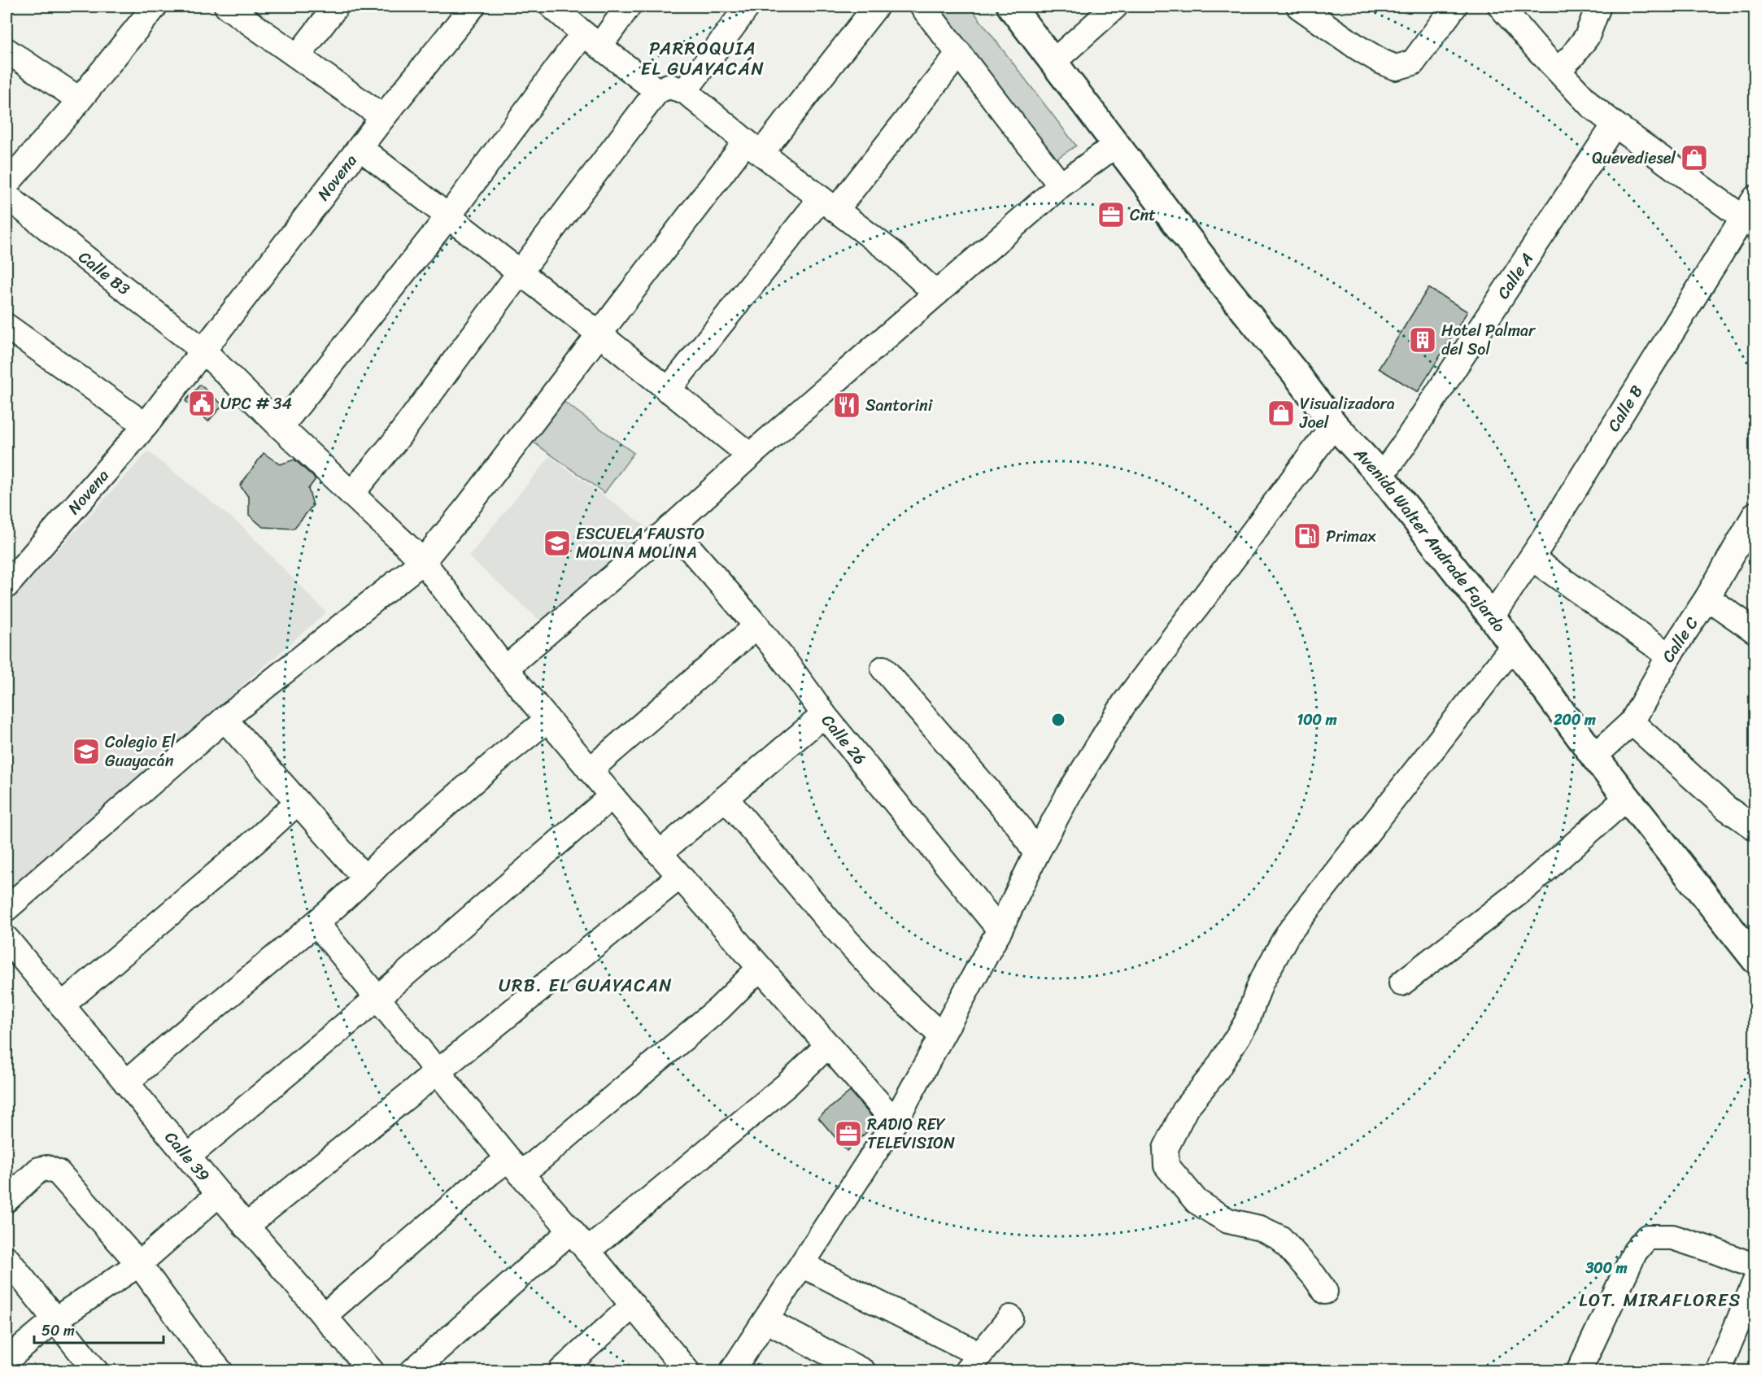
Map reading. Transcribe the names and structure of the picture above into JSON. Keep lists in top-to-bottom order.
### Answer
{
  "streets": {
    "main road": ["Avenida Walter Andrade Fajardo"],
    "street": [
      "Novena",
      "Calle B3",
      "Calle A",
      "Calle B",
      "Calle C",
      "Calle 26",
      "Calle 39"
    ]
  },
  "crossings": [
    ["Novena", "Calle B3"],
    ["Calle A", "Avenida Walter Andrade Fajardo"],
    ["Calle B", "Avenida Walter Andrade Fajardo"],
    ["Avenida Walter Andrade Fajardo", "Calle C"]
  ],
  "districts": ["PARROQUIA EL GUAYACÁN", "URB. EL GUAYACAN", "LOT. MIRAFLORES"],
  "places": {
    "shop": ["Quevediesel", "Visualizadora Joel"],
    "office": ["Cnt", "RADIO REY TELEVISION"],
    "building": ["Hotel Palmar del Sol"],
    "public building": ["UPC # 34"],
    "restaurant": ["Santorini"],
    "fuel station": ["Primax"],
    "school or university": ["ESCUELA FAUSTO MOLINA MOLINA", "Colegio El Guayacán"]
  },
  "scale_bar": "50 m",
  "rings": ["100 m", "200 m", "300 m"]
}
